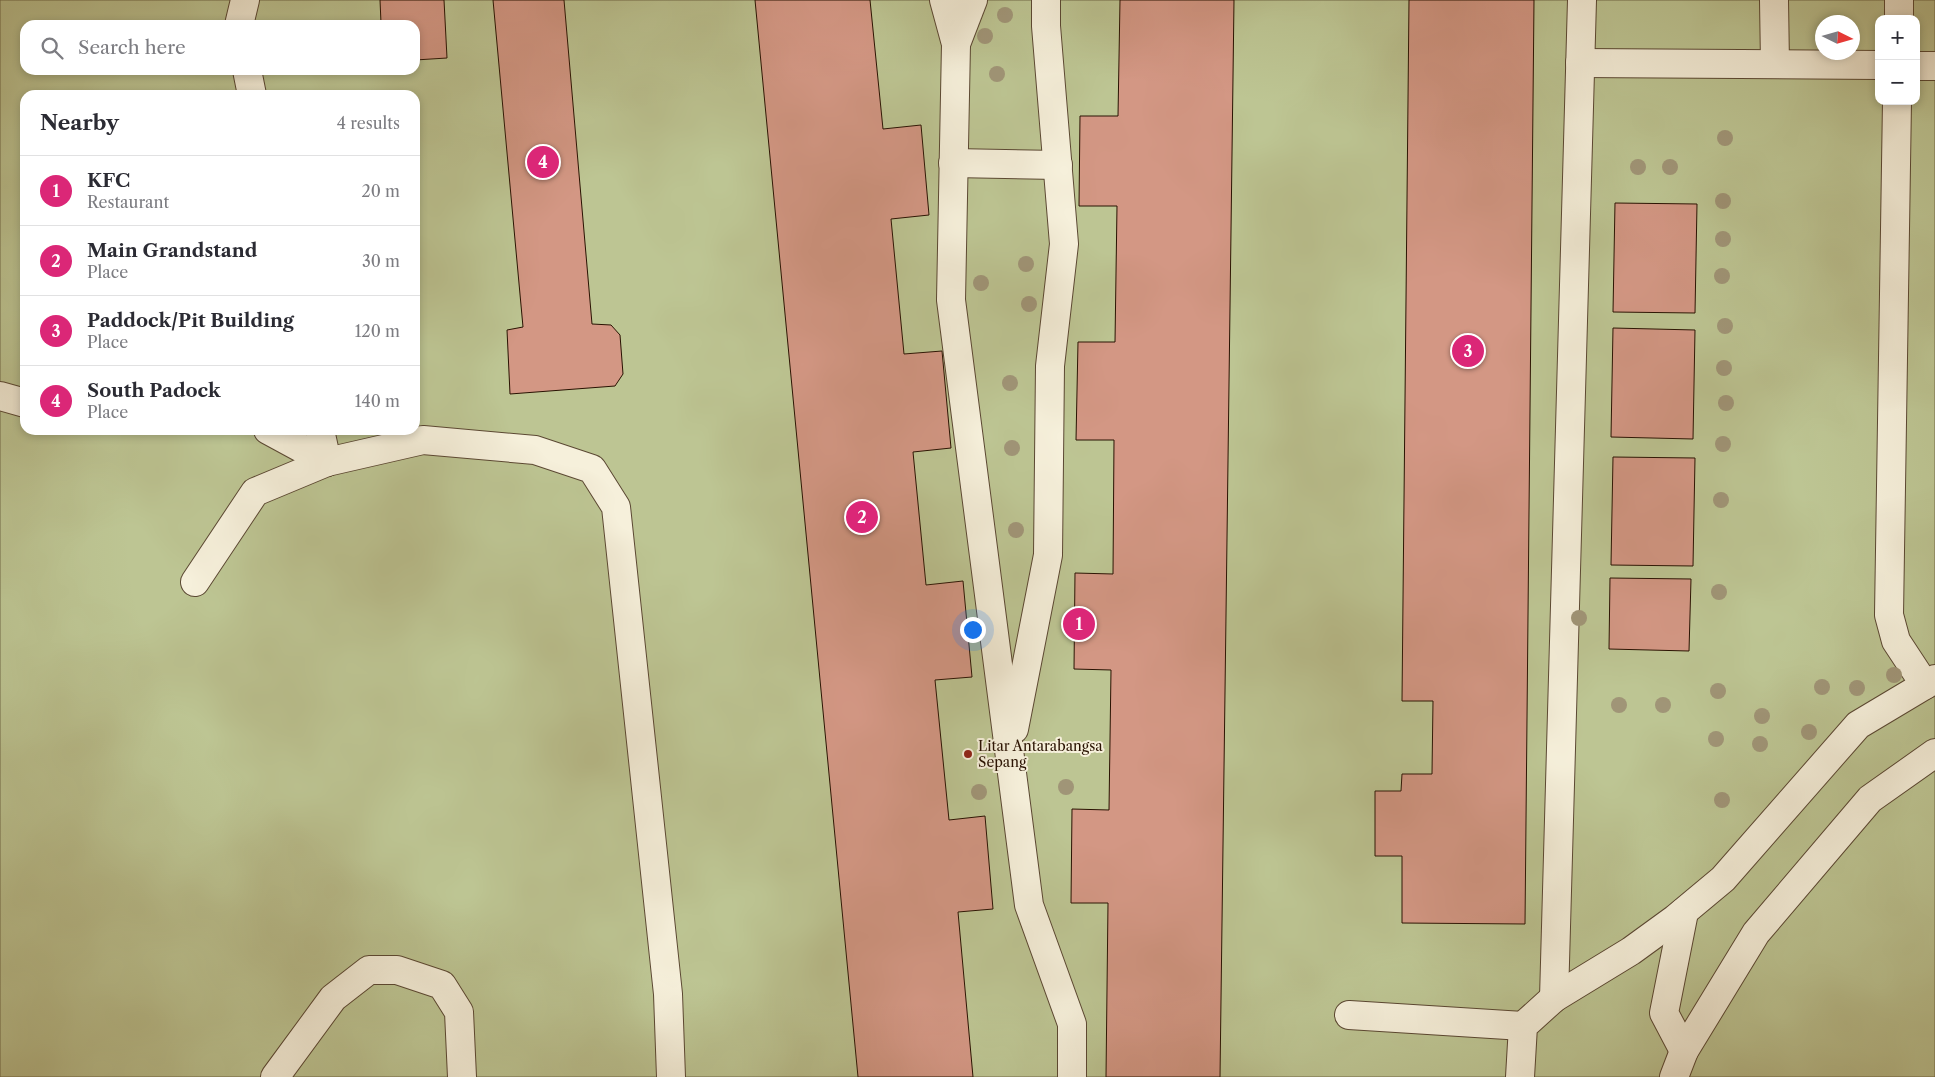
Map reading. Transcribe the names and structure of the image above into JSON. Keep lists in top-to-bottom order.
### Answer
{
  "places": ["Litar Antarabangsa Sepang"],
  "north": "right",
  "page": {
    "map_buttons": ["+", "−"],
    "search": "Search here",
    "heading": ["Nearby", "4 results"],
    "pins": [
      "4",
      "3",
      "2",
      "1"
    ],
    "list": [
      {
        "mark": "1",
        "name": "KFC",
        "note": "Restaurant",
        "value": "20 m"
      },
      {
        "mark": "2",
        "name": "Main Grandstand",
        "note": "Place",
        "value": "30 m"
      },
      {
        "mark": "3",
        "name": "Paddock/Pit Building",
        "note": "Place",
        "value": "120 m"
      },
      {
        "mark": "4",
        "name": "South Padock",
        "note": "Place",
        "value": "140 m"
      }
    ]
  }
}
